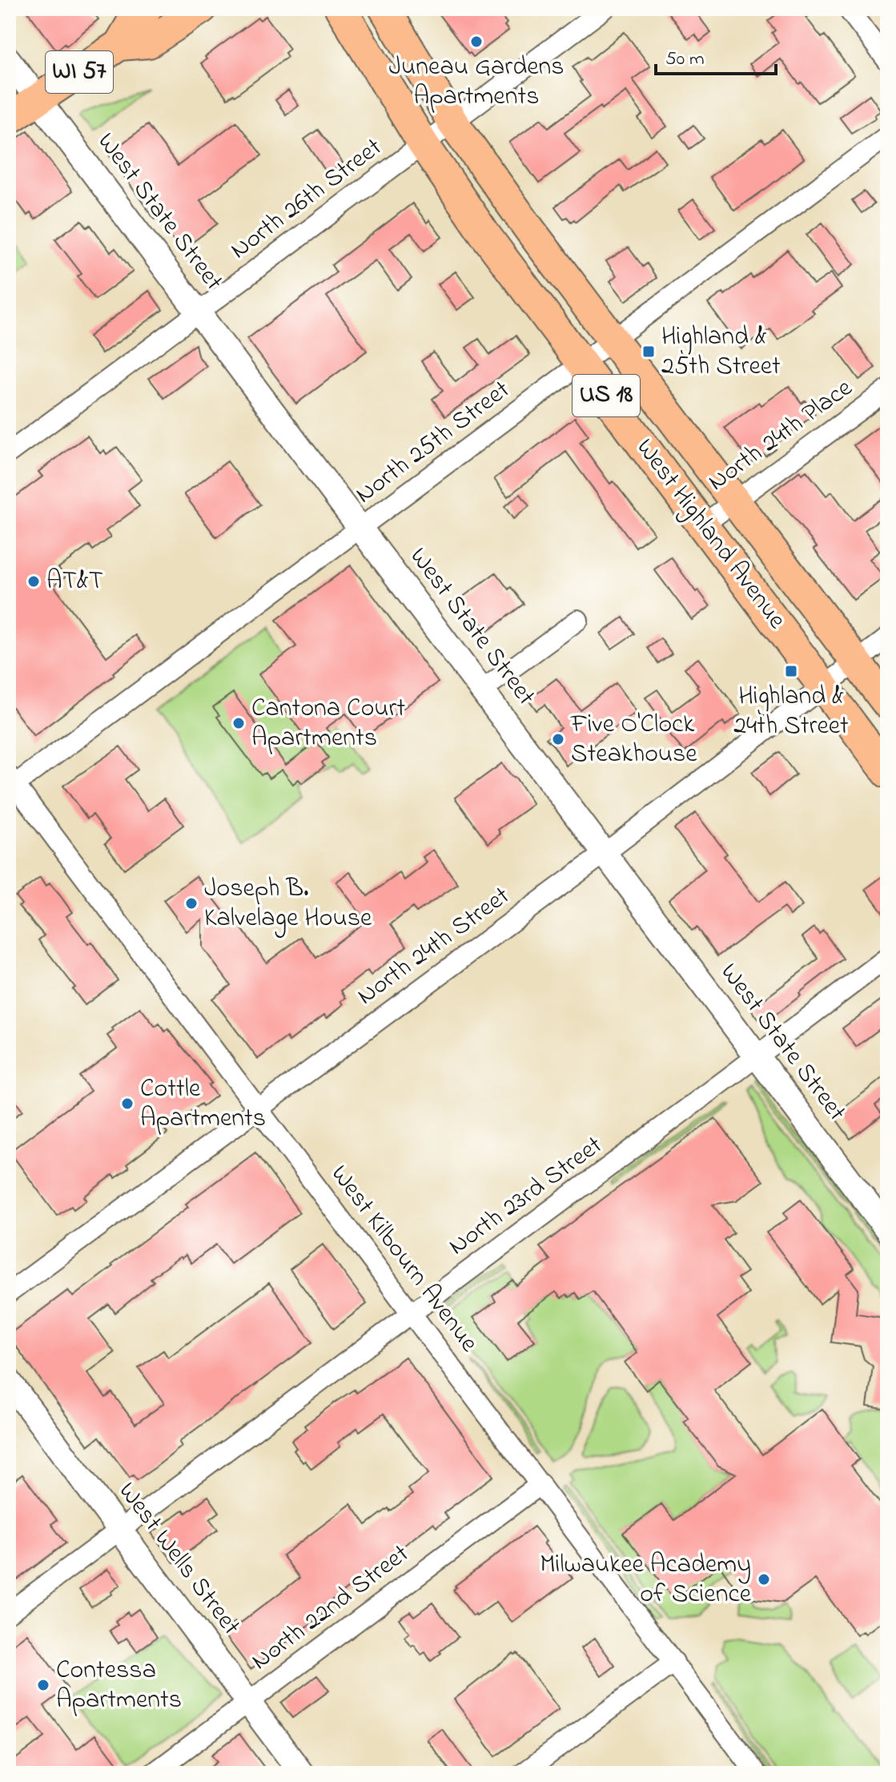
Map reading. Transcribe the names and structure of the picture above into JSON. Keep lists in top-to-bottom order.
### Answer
{
  "streets": {
    "main road": ["WI 57", "US 18", "West Highland Avenue"],
    "street": [
      "North 26th Street",
      "West State Street",
      "North 24th Place",
      "North 25th Street",
      "North 24th Street",
      "North 23rd Street",
      "West Kilbourn Avenue",
      "West Wells Street",
      "North 22nd Street"
    ]
  },
  "crossings": [
    ["WI 57", "West State Street"],
    ["North 26th Street", "West State Street"],
    ["North 26th Street", "West Highland Avenue"],
    ["West State Street", "North 25th Street"],
    ["West State Street", "North 24th Street"],
    ["West State Street", "North 23rd Street"],
    ["North 24th Place", "West Highland Avenue"],
    ["North 25th Street", "West Highland Avenue"],
    ["North 25th Street", "West Kilbourn Avenue"],
    ["West Highland Avenue", "North 24th Street"],
    ["North 24th Street", "West Kilbourn Avenue"],
    ["North 23rd Street", "West Kilbourn Avenue"],
    ["North 23rd Street", "West Wells Street"],
    ["West Kilbourn Avenue", "North 22nd Street"],
    ["West Wells Street", "North 22nd Street"]
  ],
  "places": {
    "other": [
      "Juneau Gardens Apartments",
      "AT&T",
      "Cantona Court Apartments",
      "Five O'Clock Steakhouse",
      "Joseph B. Kalvelage House",
      "Cottle Apartments",
      "Milwaukee Academy of Science",
      "Contessa Apartments"
    ],
    "transit": ["Highland & 25th Street", "Highland & 24th Street"]
  },
  "scale_bar": "50 m"
}
